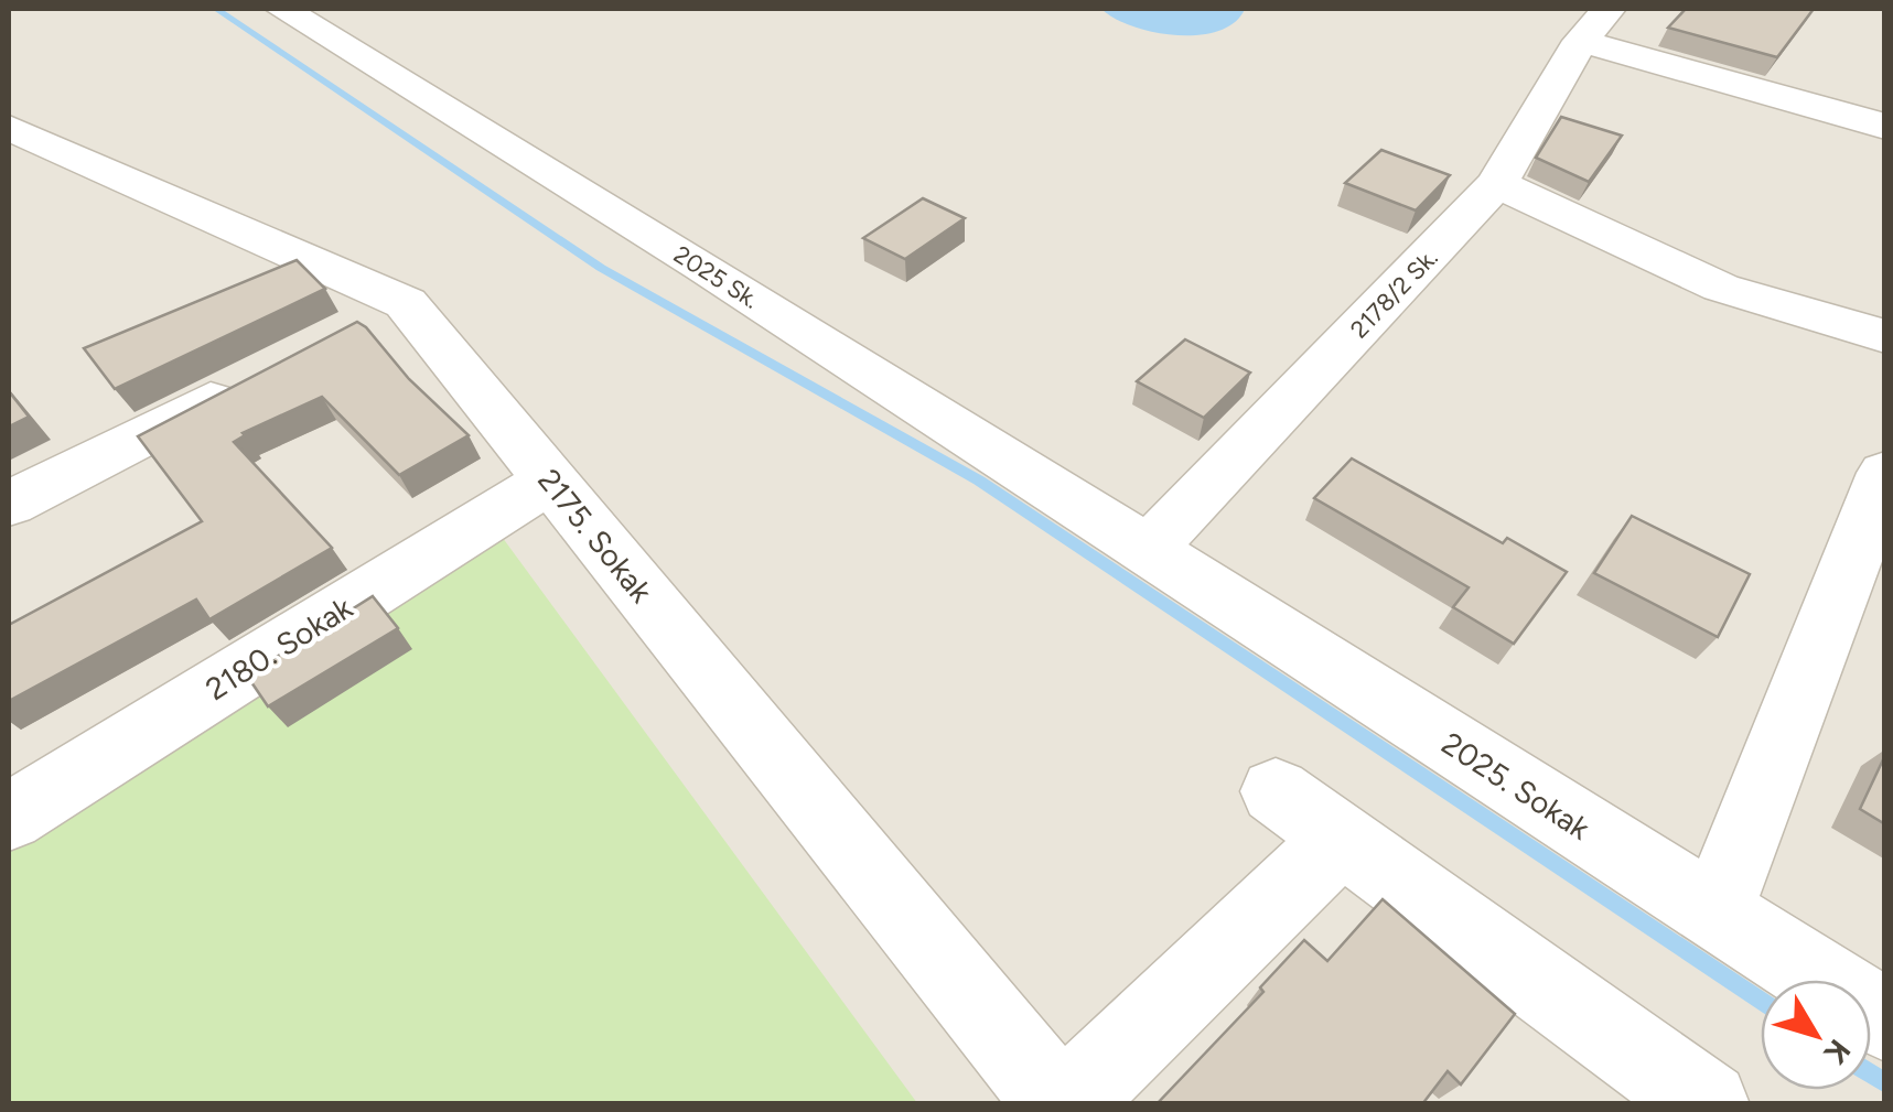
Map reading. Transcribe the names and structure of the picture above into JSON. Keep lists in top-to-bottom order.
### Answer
{
  "streets": {
    "street": [
      "2025 Sk.",
      "2178/2 Sk.",
      "2175. Sokak",
      "2180. Sokak",
      "2025. Sokak"
    ]
  },
  "crossings": [
    ["2025 Sk.", "2178/2 Sk."],
    ["2025 Sk.", "2025. Sokak"],
    ["2178/2 Sk.", "2025. Sokak"],
    ["2175. Sokak", "2180. Sokak"]
  ],
  "north": "bottom right"
}
